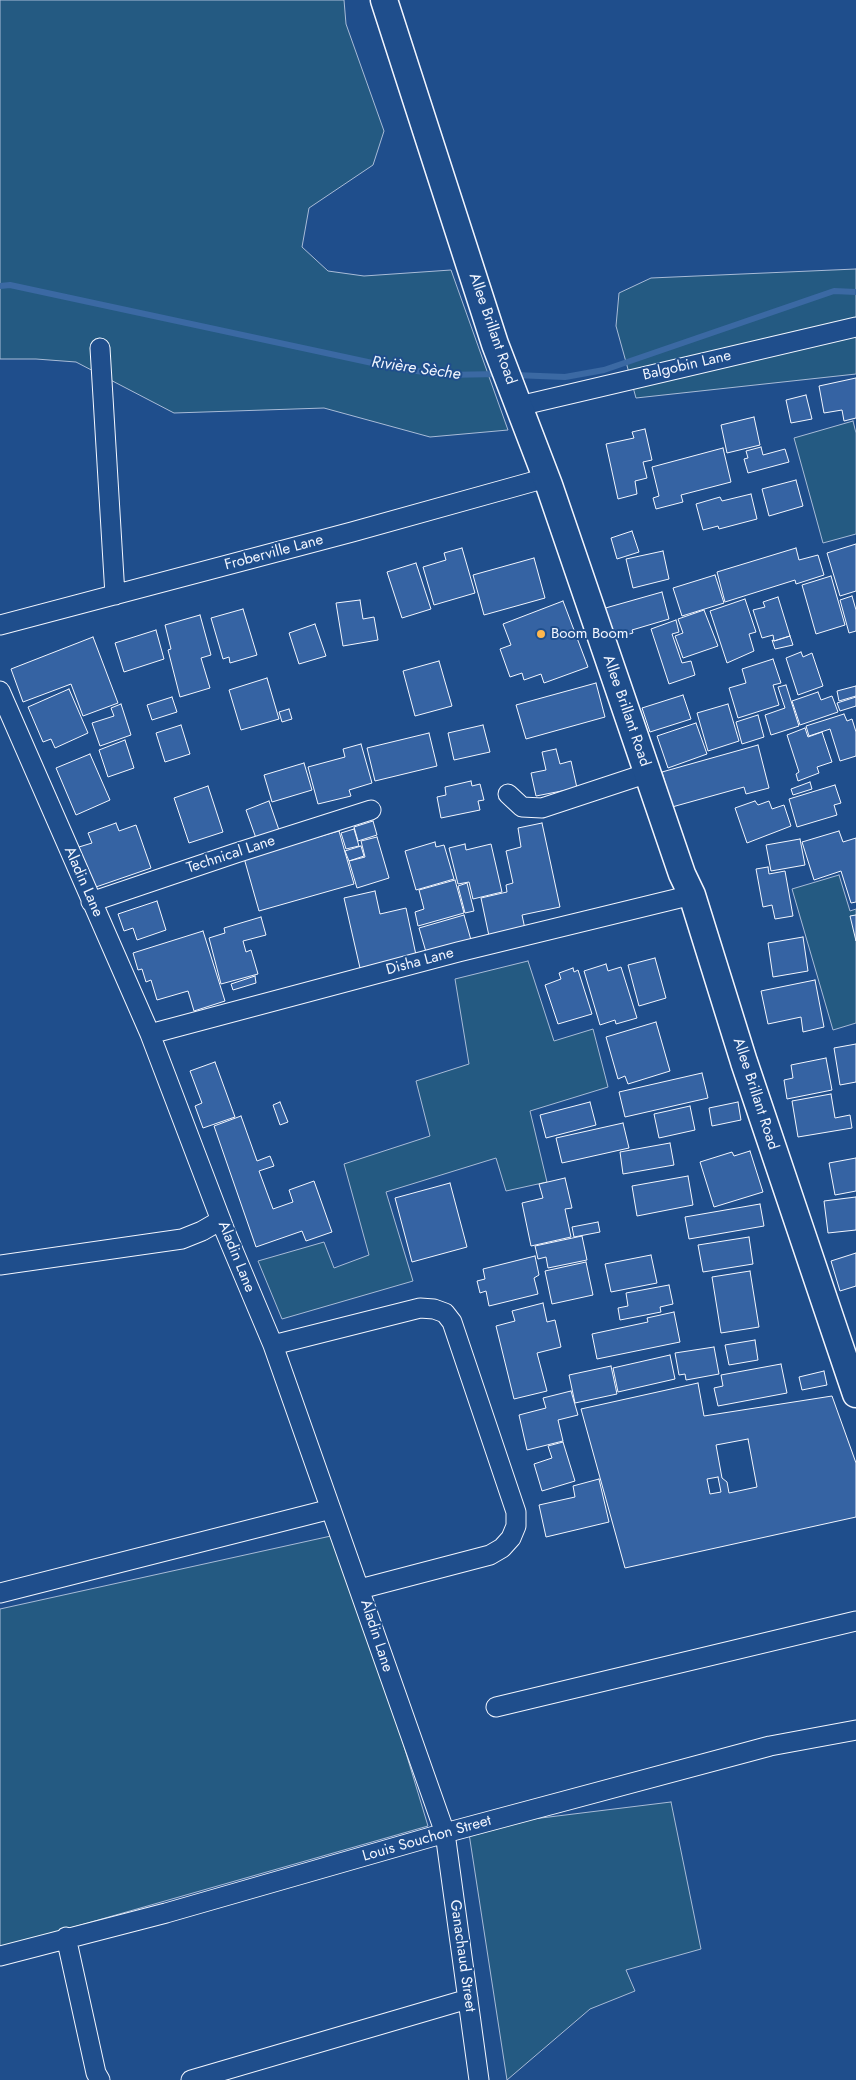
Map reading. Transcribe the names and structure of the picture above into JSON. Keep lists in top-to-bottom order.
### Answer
{
  "streets": {
    "main road": ["Allee Brillant Road"],
    "street": [
      "Balgobin Lane",
      "Froberville Lane",
      "Technical Lane",
      "Aladin Lane",
      "Disha Lane",
      "Louis Souchon Street",
      "Ganachaud Street"
    ]
  },
  "crossings": [
    ["Allee Brillant Road", "Balgobin Lane"],
    ["Allee Brillant Road", "Froberville Lane"],
    ["Allee Brillant Road", "Disha Lane"],
    ["Technical Lane", "Aladin Lane"],
    ["Aladin Lane", "Disha Lane"],
    ["Aladin Lane", "Louis Souchon Street"],
    ["Aladin Lane", "Ganachaud Street"],
    ["Louis Souchon Street", "Ganachaud Street"]
  ],
  "water": ["Rivière Sèche"],
  "places": ["Boom Boom"]
}
